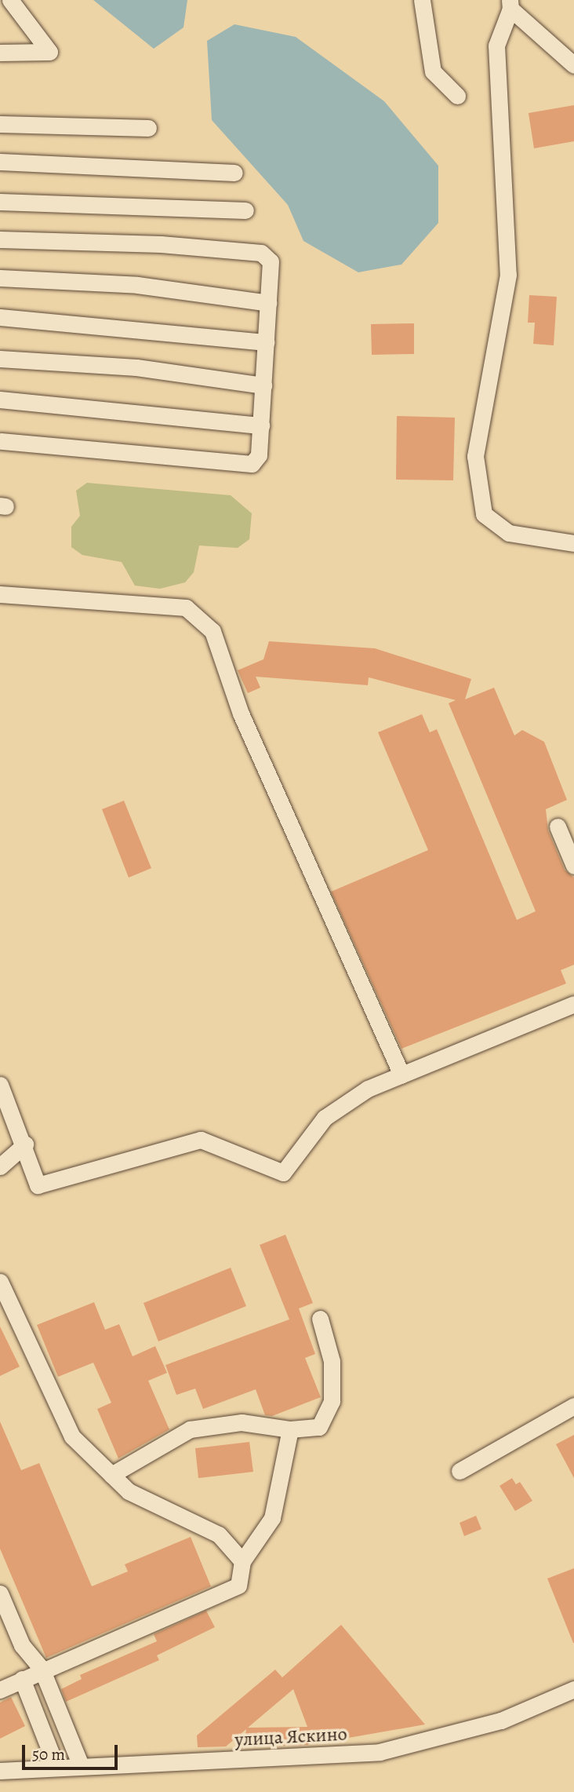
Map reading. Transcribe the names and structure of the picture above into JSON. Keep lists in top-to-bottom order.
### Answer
{
  "streets": {
    "street": ["улица Яскино"]
  },
  "scale_bar": "50 m"
}
